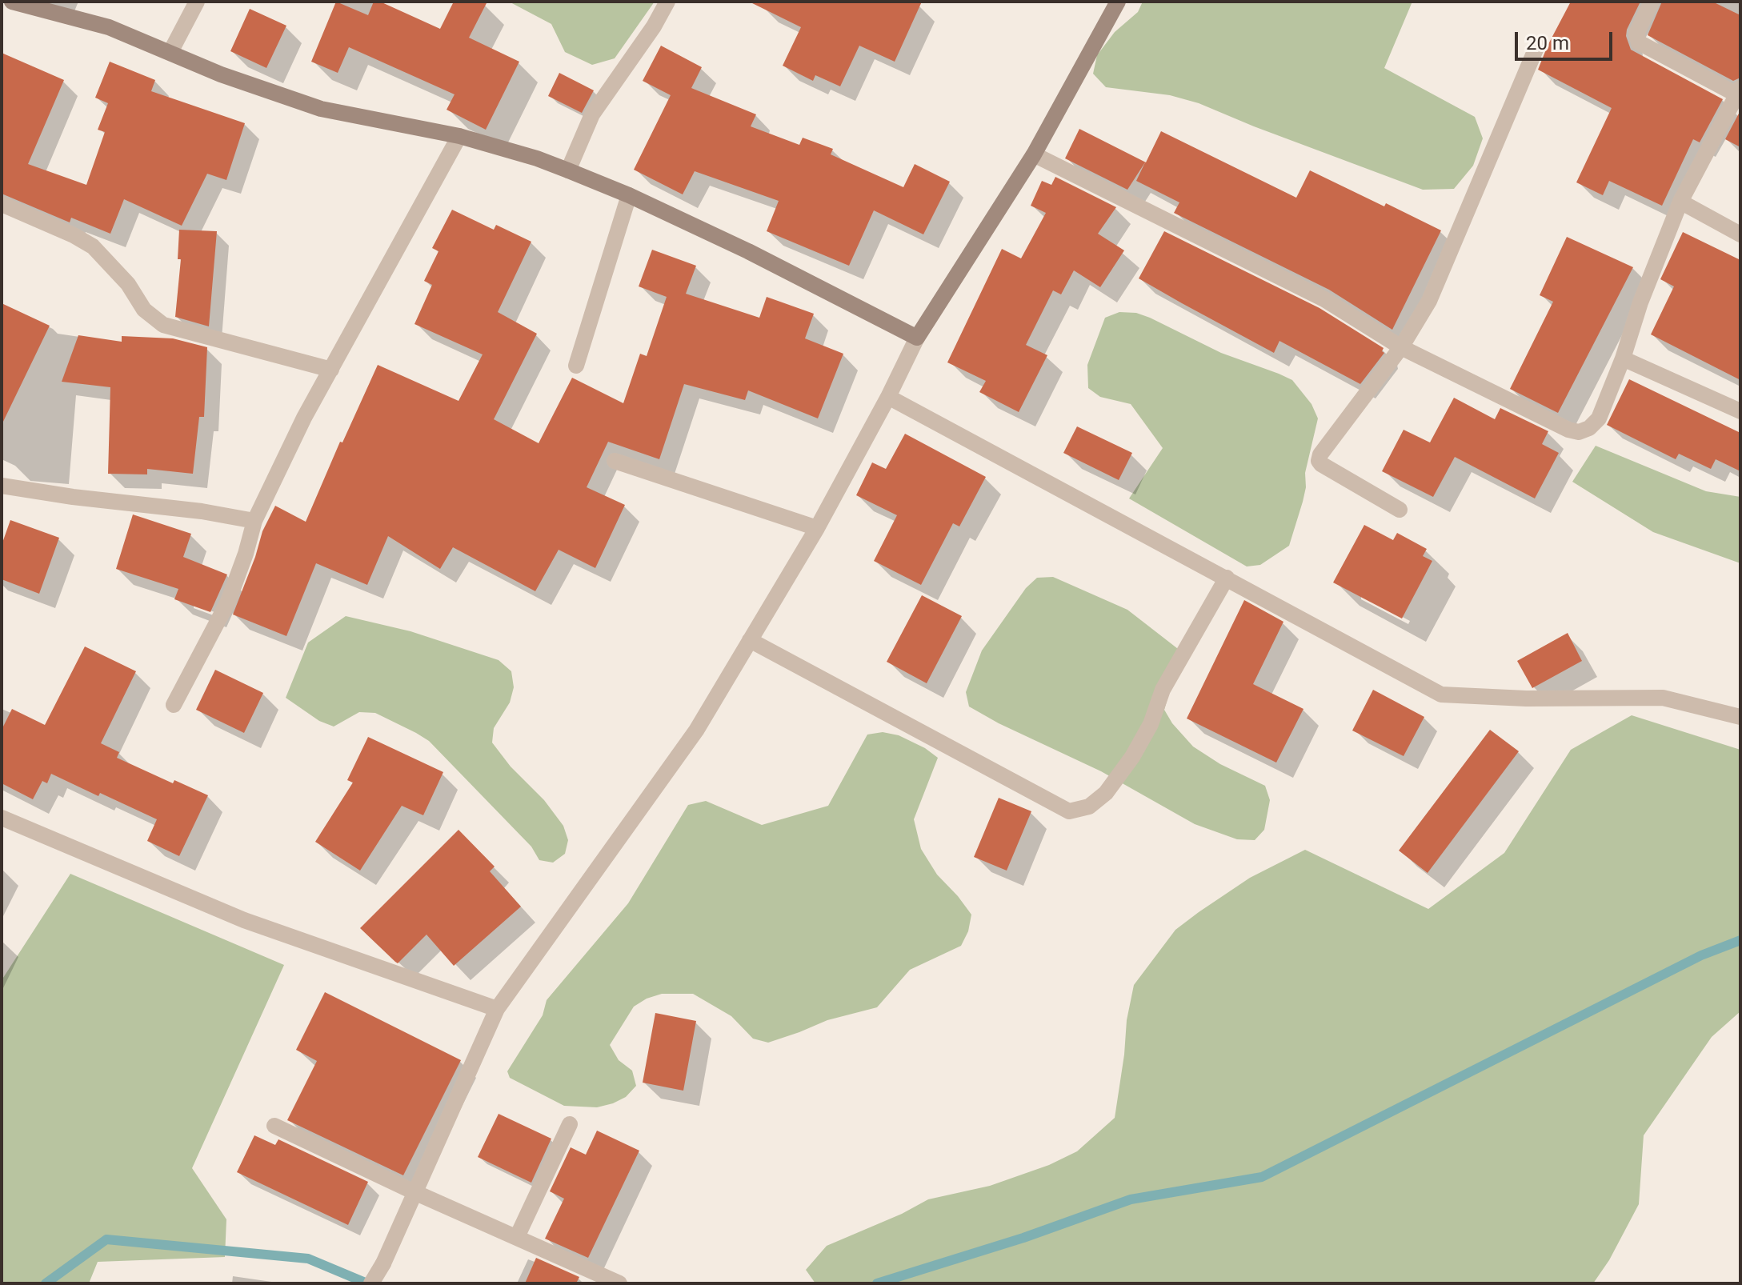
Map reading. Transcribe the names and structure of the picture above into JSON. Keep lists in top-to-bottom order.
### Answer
{
  "scale_bar": "20 m"
}
